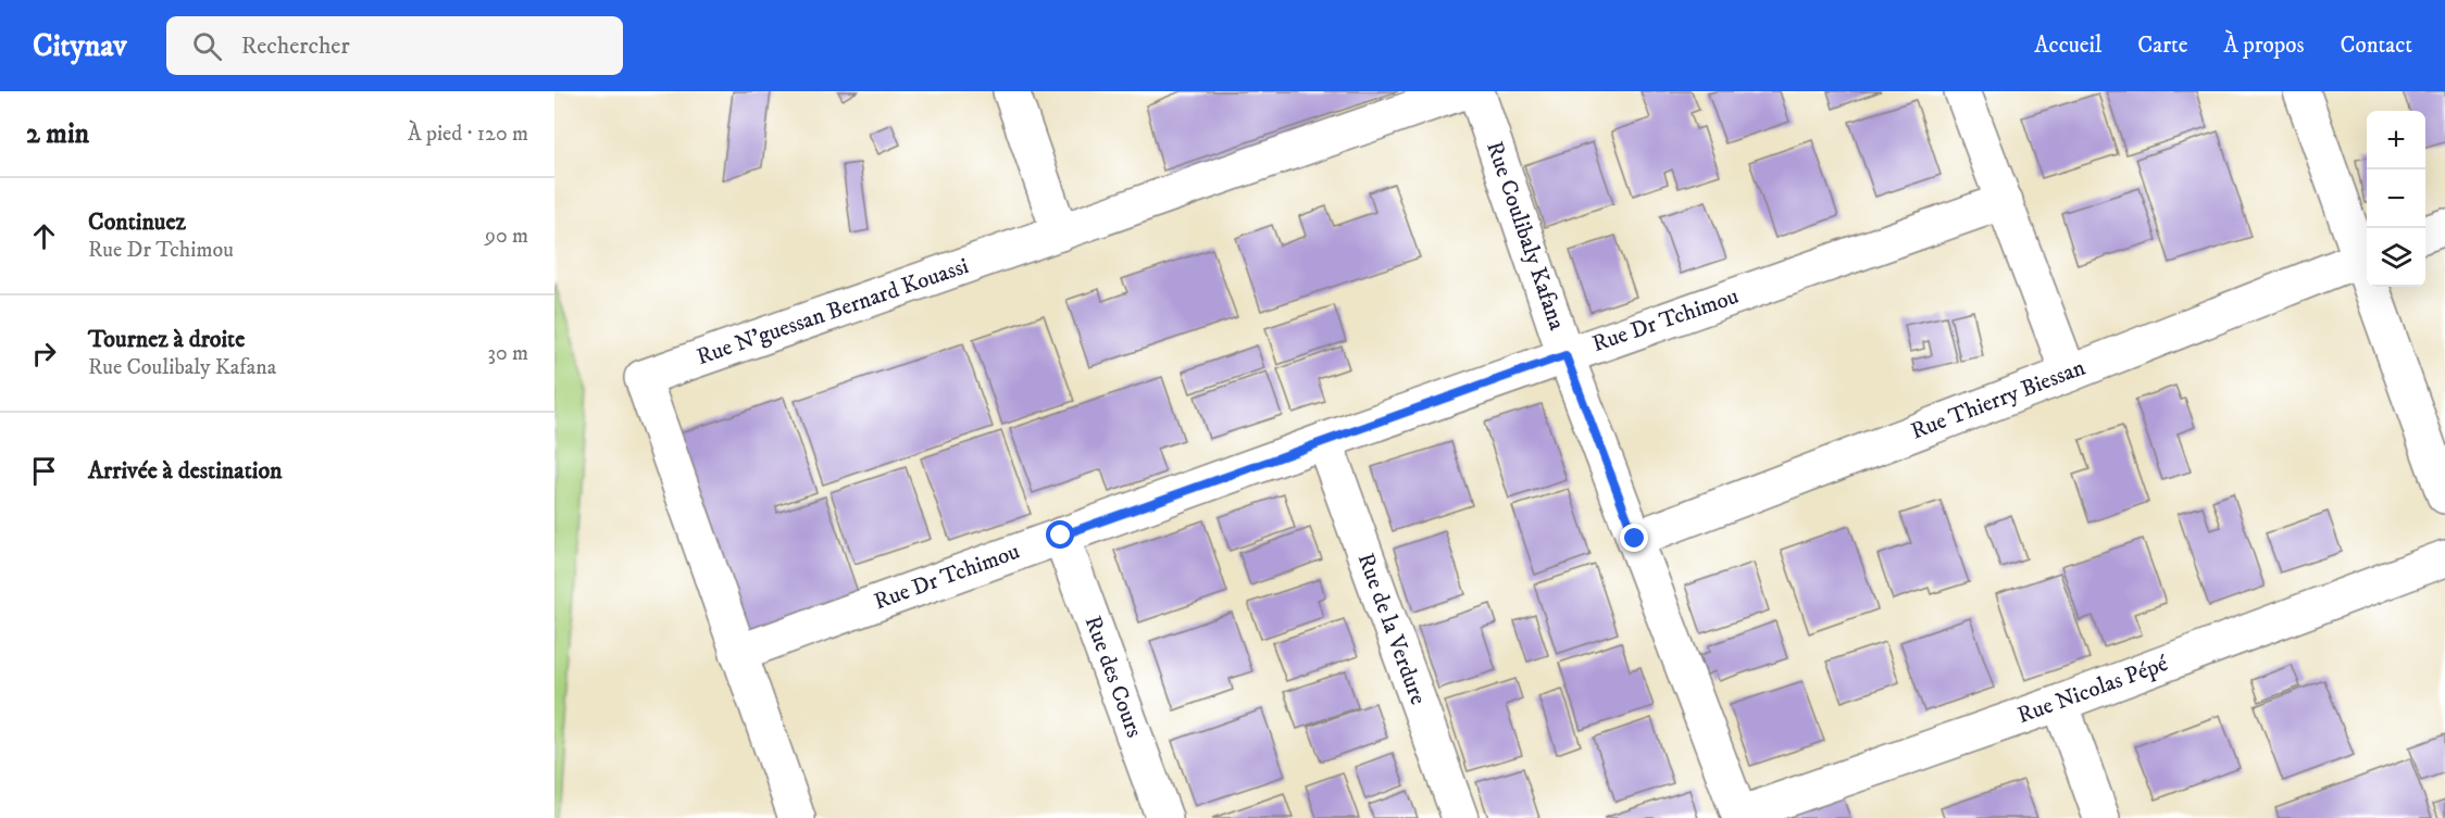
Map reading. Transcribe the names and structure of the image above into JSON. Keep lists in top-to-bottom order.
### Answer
{
  "streets": {
    "street": [
      "Rue Coulibaly Kafana",
      "Rue N'guessan Bernard Kouassi",
      "Rue Dr Tchimou",
      "Rue Thierry Biessan",
      "Rue de la Verdure",
      "Rue des Cours",
      "Rue Nicolas Pépé"
    ]
  },
  "crossings": [
    ["Rue Coulibaly Kafana", "Rue Dr Tchimou"],
    ["Rue Coulibaly Kafana", "Rue Thierry Biessan"],
    ["Rue Coulibaly Kafana", "Rue Nicolas Pépé"],
    ["Rue N'guessan Bernard Kouassi", "Rue Dr Tchimou"],
    ["Rue Dr Tchimou", "Rue de la Verdure"],
    ["Rue Dr Tchimou", "Rue des Cours"]
  ],
  "page": {
    "header": "Citynav",
    "search": "Rechercher",
    "nav": [
      "Accueil",
      "Carte",
      "À propos",
      "Contact"
    ],
    "heading": ["2 min", "À pied · 120 m"],
    "map_buttons": ["+", "−"],
    "list": [
      ["Continuez", "Rue Dr Tchimou", "90 m"],
      ["Tournez à droite", "Rue Coulibaly Kafana", "30 m"],
      "Arrivée à destination"
    ]
  }
}
